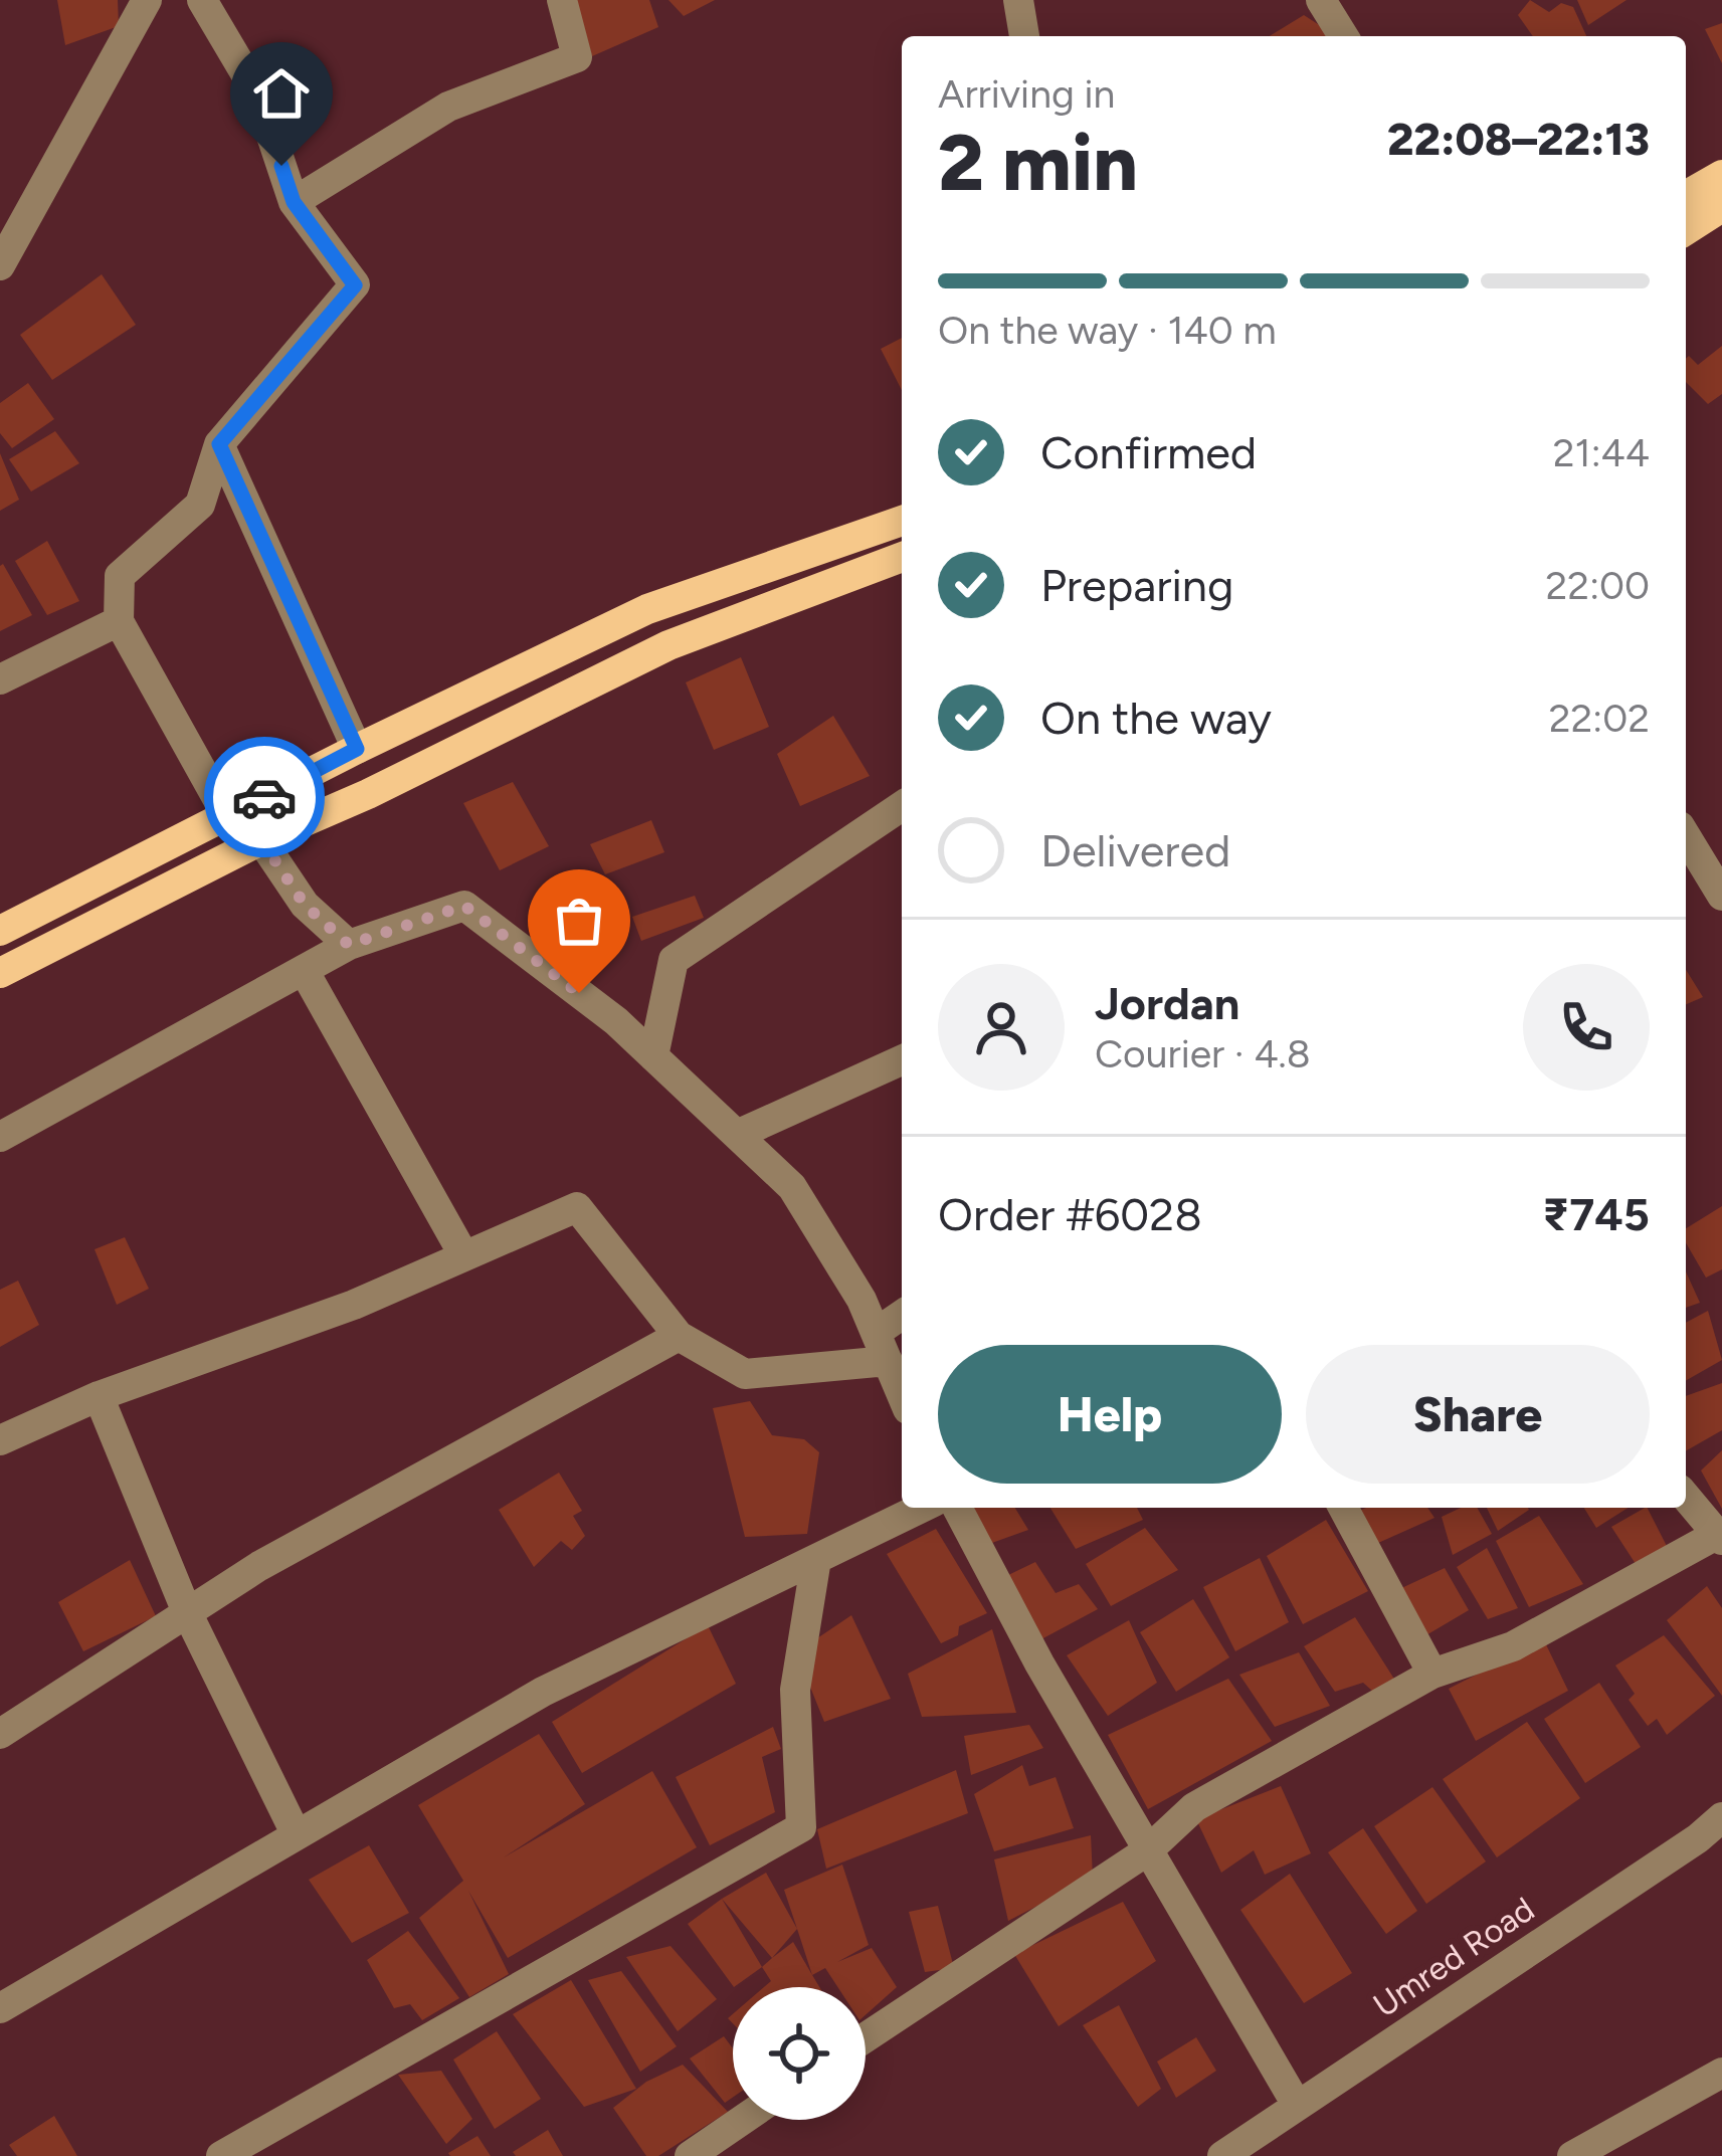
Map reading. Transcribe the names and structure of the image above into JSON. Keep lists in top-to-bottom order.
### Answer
{
  "streets": {
    "street": ["Umred Road"]
  },
  "page": {
    "heading": ["2 min", "Arriving in", "22:08–22:13"],
    "panel": [
      "Jordan",
      "Courier · 4.8",
      "Order #6028",
      "₹745"
    ],
    "bar": "On the way · 140 m",
    "list": [
      ["Confirmed", "21:44"],
      ["Preparing", "22:00"],
      ["On the way", "22:02"],
      "Delivered"
    ],
    "buttons": ["Help", "Share"]
  }
}
